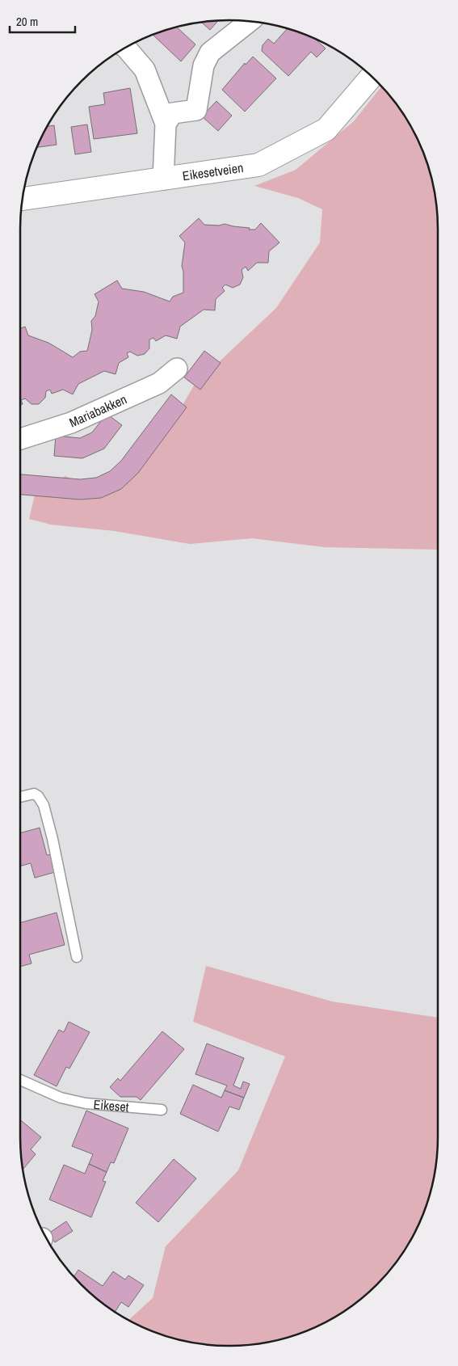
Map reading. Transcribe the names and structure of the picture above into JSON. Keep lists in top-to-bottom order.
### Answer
{
  "streets": {
    "main road": ["Eikesetveien"],
    "street": ["Mariabakken"],
    "lane": ["Eikeset"]
  },
  "scale_bar": "20 m"
}
